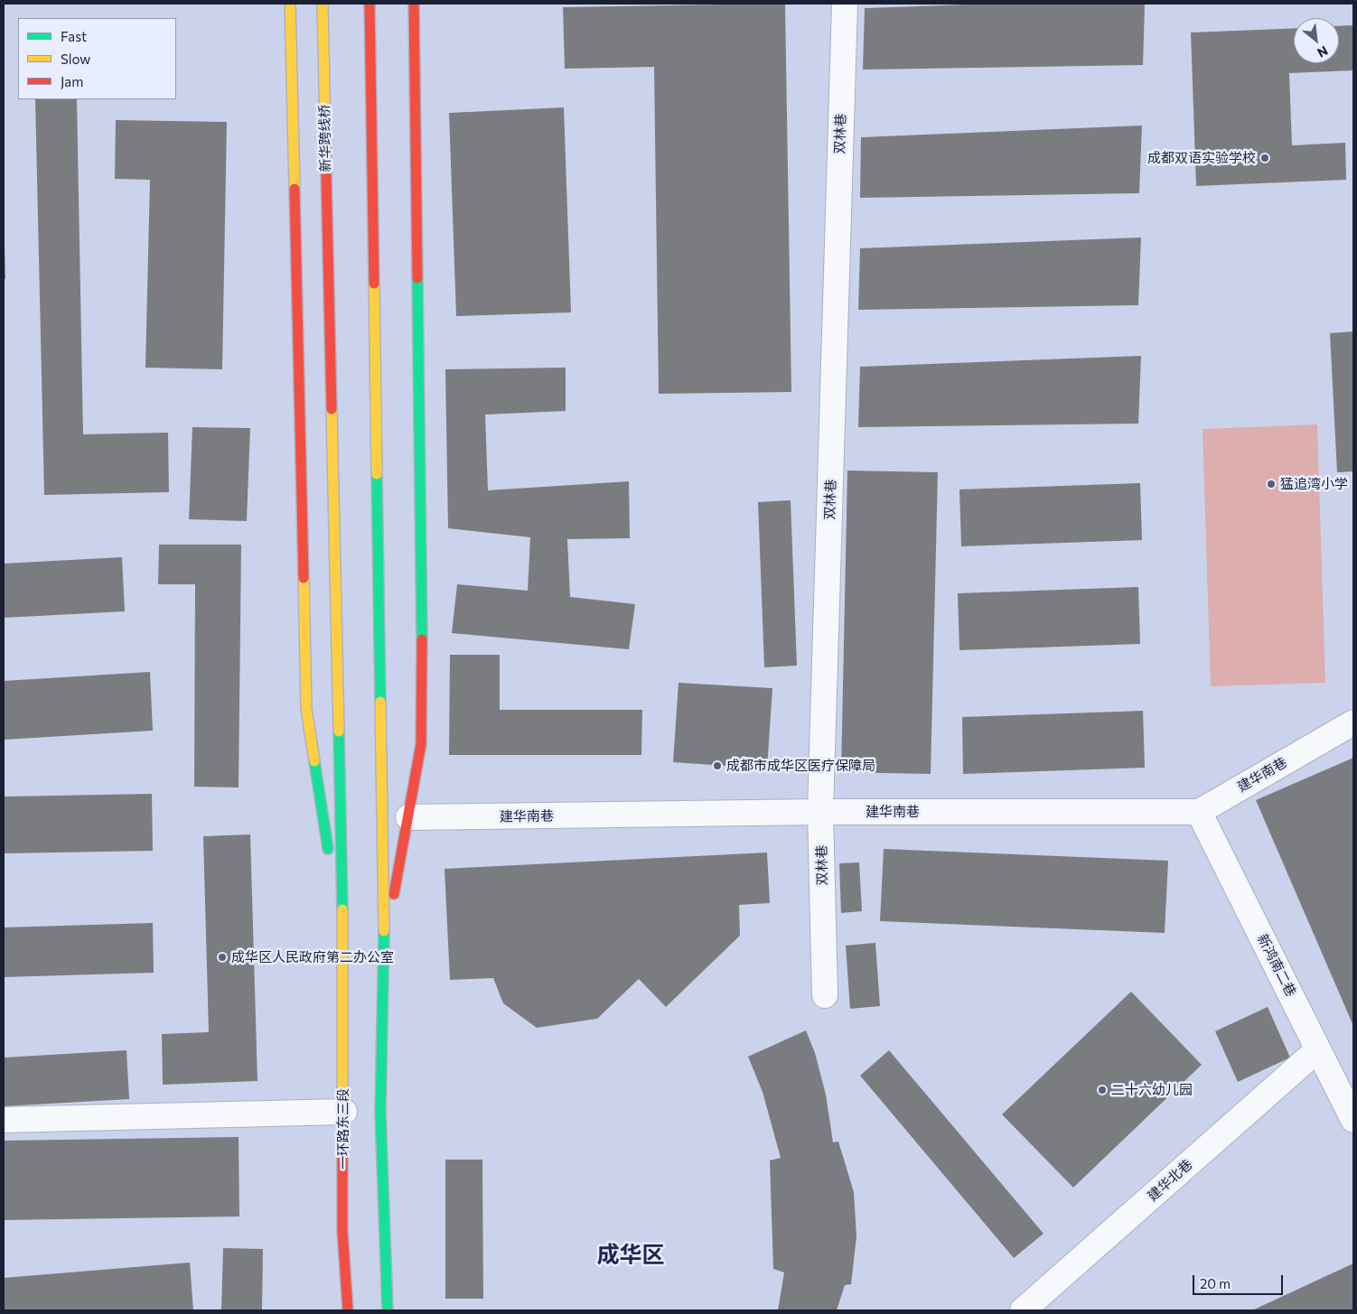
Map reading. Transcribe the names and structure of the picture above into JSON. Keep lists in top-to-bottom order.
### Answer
{
  "streets": {
    "main road": ["新华跨线桥", "一环路东三段"],
    "street": [
      "双林巷",
      "建华南巷",
      "新鸿南二巷",
      "建华北巷"
    ]
  },
  "crossings": [
    ["双林巷", "建华南巷"],
    ["新华跨线桥", "一环路东三段"],
    ["建华南巷", "新鸿南二巷"],
    ["新鸿南二巷", "建华北巷"]
  ],
  "districts": ["成华区"],
  "places": [
    "成都双语实验学校",
    "猛追湾小学",
    "成都市成华区医疗保障局",
    "成华区人民政府第二办公室",
    "二十六幼儿园"
  ],
  "legend": ["Fast", "Slow", "Jam"],
  "scale_bar": "20 m",
  "north": "bottom right"
}
